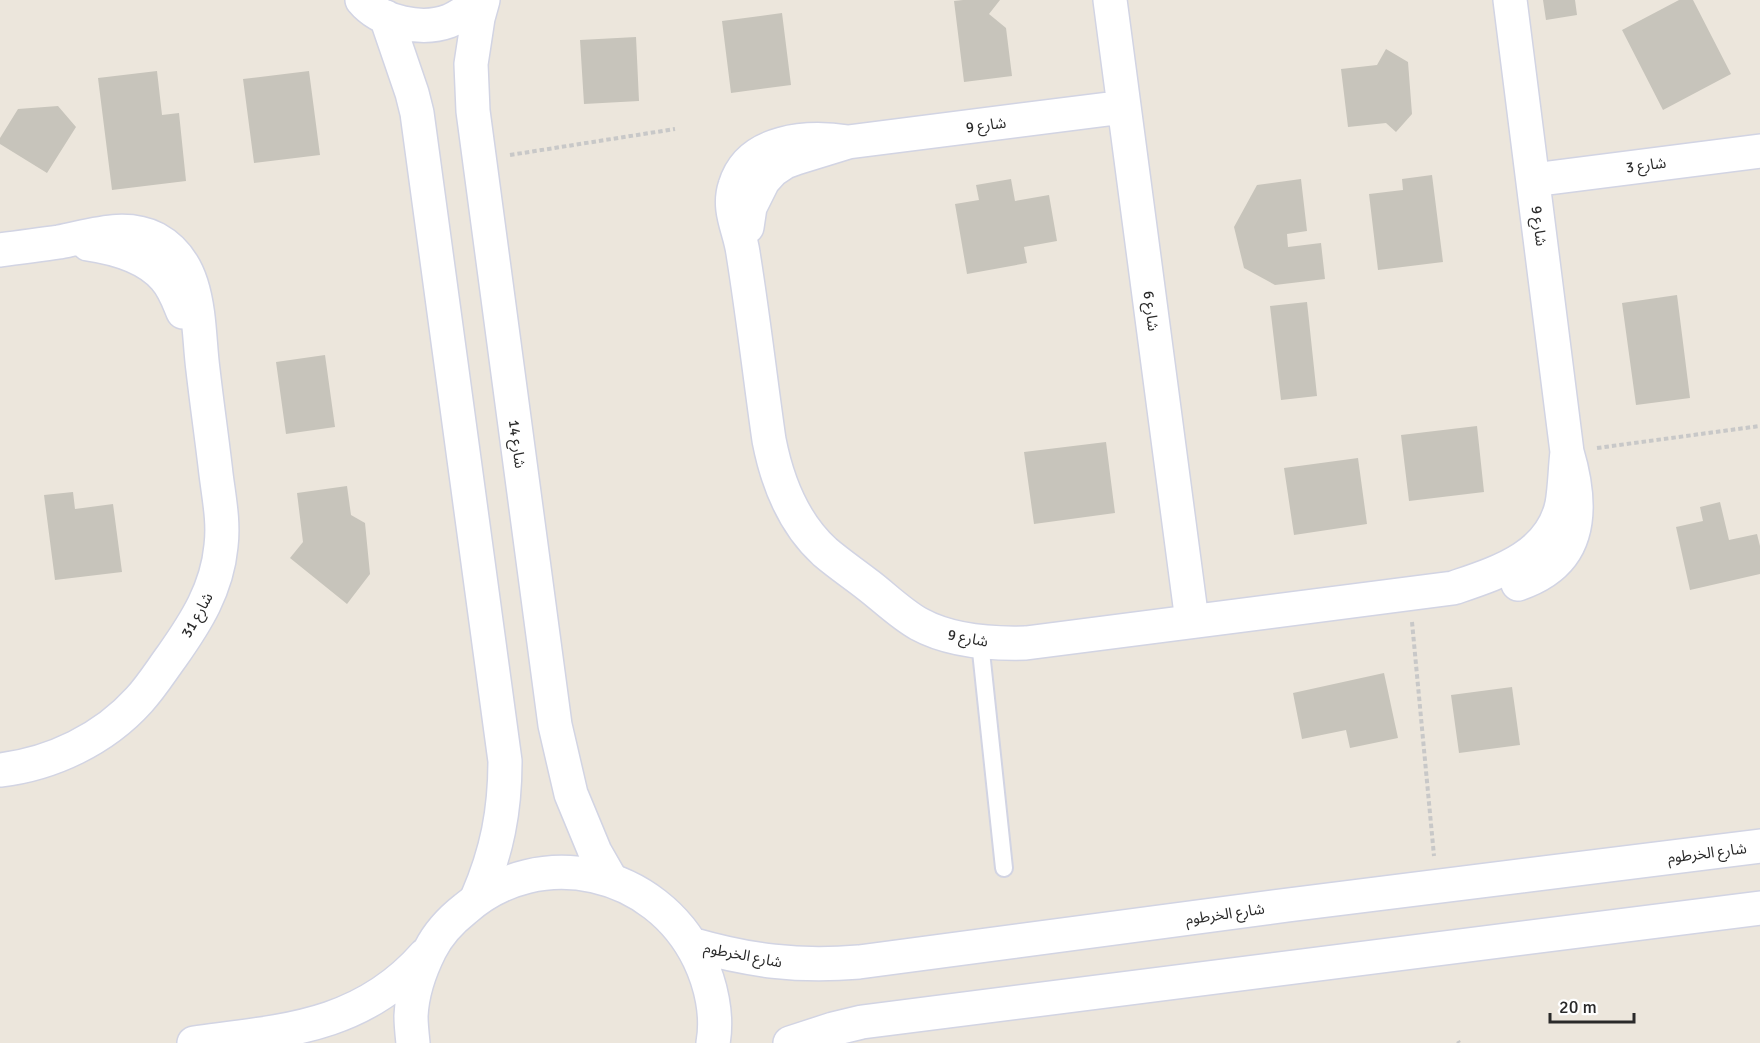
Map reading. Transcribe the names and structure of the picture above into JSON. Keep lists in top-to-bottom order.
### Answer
{
  "streets": {
    "street": [
      "شارع 9",
      "شارع 3",
      "شارع 6",
      "شارع 14",
      "شارع 31",
      "شارع الخرطوم"
    ]
  },
  "crossings": [
    ["شارع 9", "شارع 3"],
    ["شارع 9", "شارع 6"]
  ],
  "scale_bar": "20 m"
}
